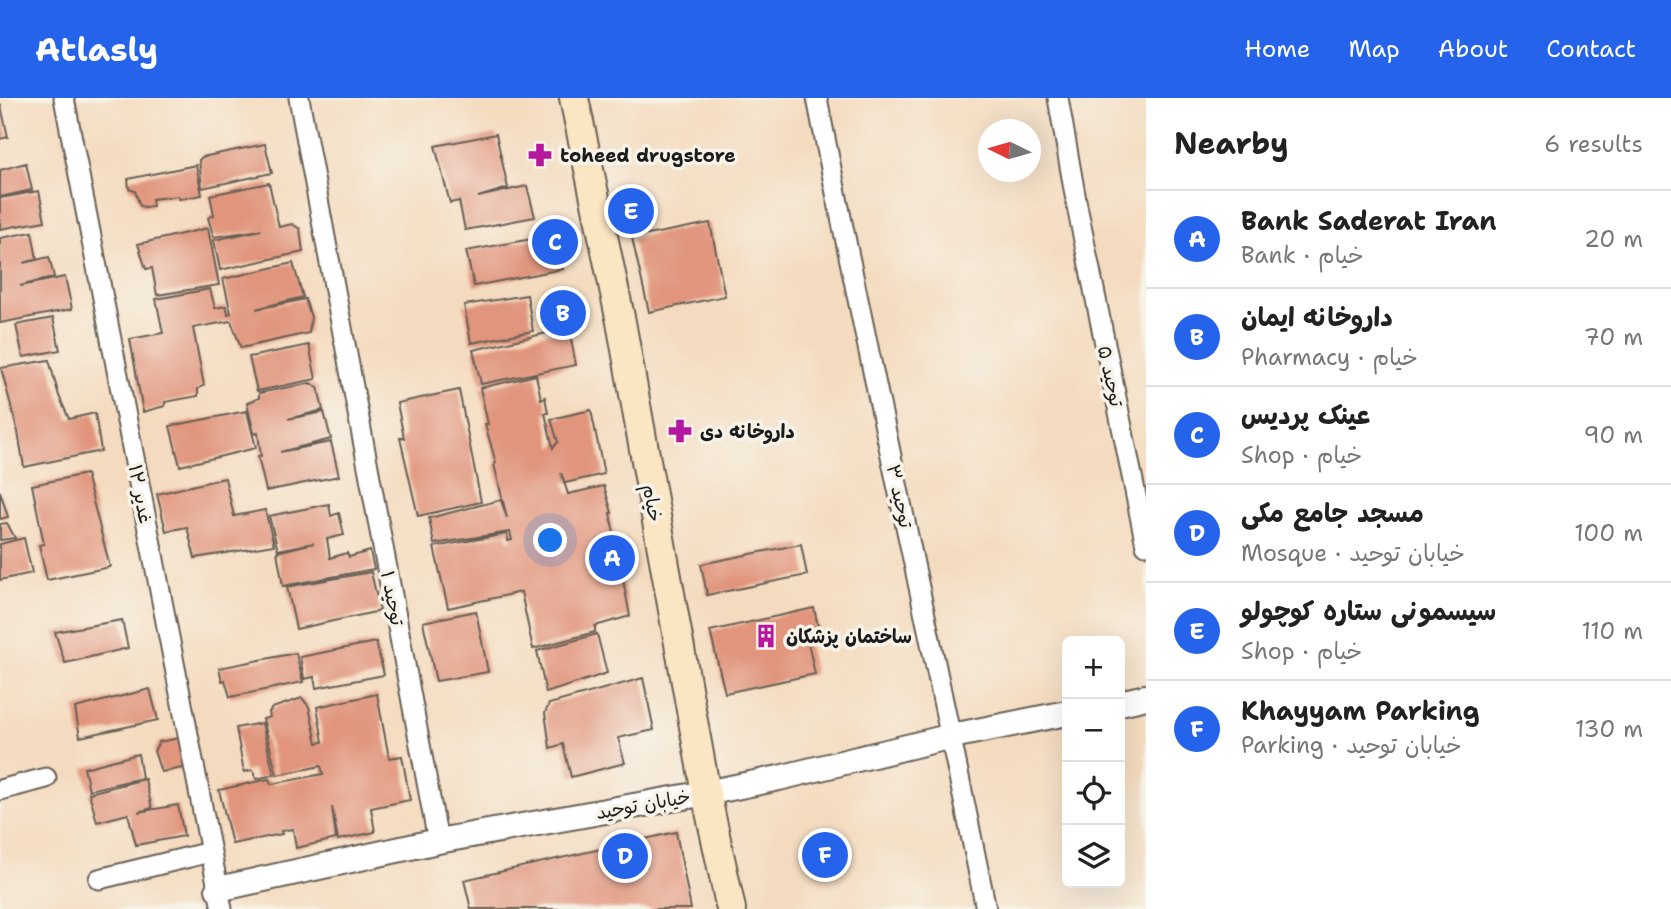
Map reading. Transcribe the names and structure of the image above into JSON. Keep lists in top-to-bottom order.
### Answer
{
  "streets": {
    "main road": ["خیام"],
    "street": [
      "توحید ۵",
      "غدیر ۱۲",
      "توحید ۳",
      "توحید ۱",
      "خیابان توحید"
    ]
  },
  "crossings": [
    ["غدیر ۱۲", "خیابان توحید"],
    ["توحید ۳", "خیابان توحید"],
    ["خیام", "خیابان توحید"],
    ["توحید ۱", "خیابان توحید"]
  ],
  "places": {
    "pharmacy": ["toheed drugstore", "داروخانه دی"],
    "building": ["ساختمان پزشکان"]
  },
  "north": "left",
  "page": {
    "header": "Atlasly",
    "nav": [
      "Home",
      "Map",
      "About",
      "Contact"
    ],
    "heading": ["Nearby", "6 results"],
    "pins": [
      "E",
      "C",
      "B",
      "A",
      "F",
      "D"
    ],
    "list": [
      {
        "mark": "A",
        "name": "Bank Saderat Iran",
        "note": "Bank · خیام",
        "value": "20 m"
      },
      {
        "mark": "B",
        "name": "داروخانه ایمان",
        "note": "Pharmacy · خیام",
        "value": "70 m"
      },
      {
        "mark": "C",
        "name": "عینک پردیس",
        "note": "Shop · خیام",
        "value": "90 m"
      },
      {
        "mark": "D",
        "name": "مسجد جامع مکی",
        "note": "Mosque · خیابان توحید",
        "value": "100 m"
      },
      {
        "mark": "E",
        "name": "سیسمونی ستاره کوچولو",
        "note": "Shop · خیام",
        "value": "110 m"
      },
      {
        "mark": "F",
        "name": "Khayyam Parking",
        "note": "Parking · خیابان توحید",
        "value": "130 m"
      }
    ],
    "map_buttons": ["+", "−"]
  }
}
